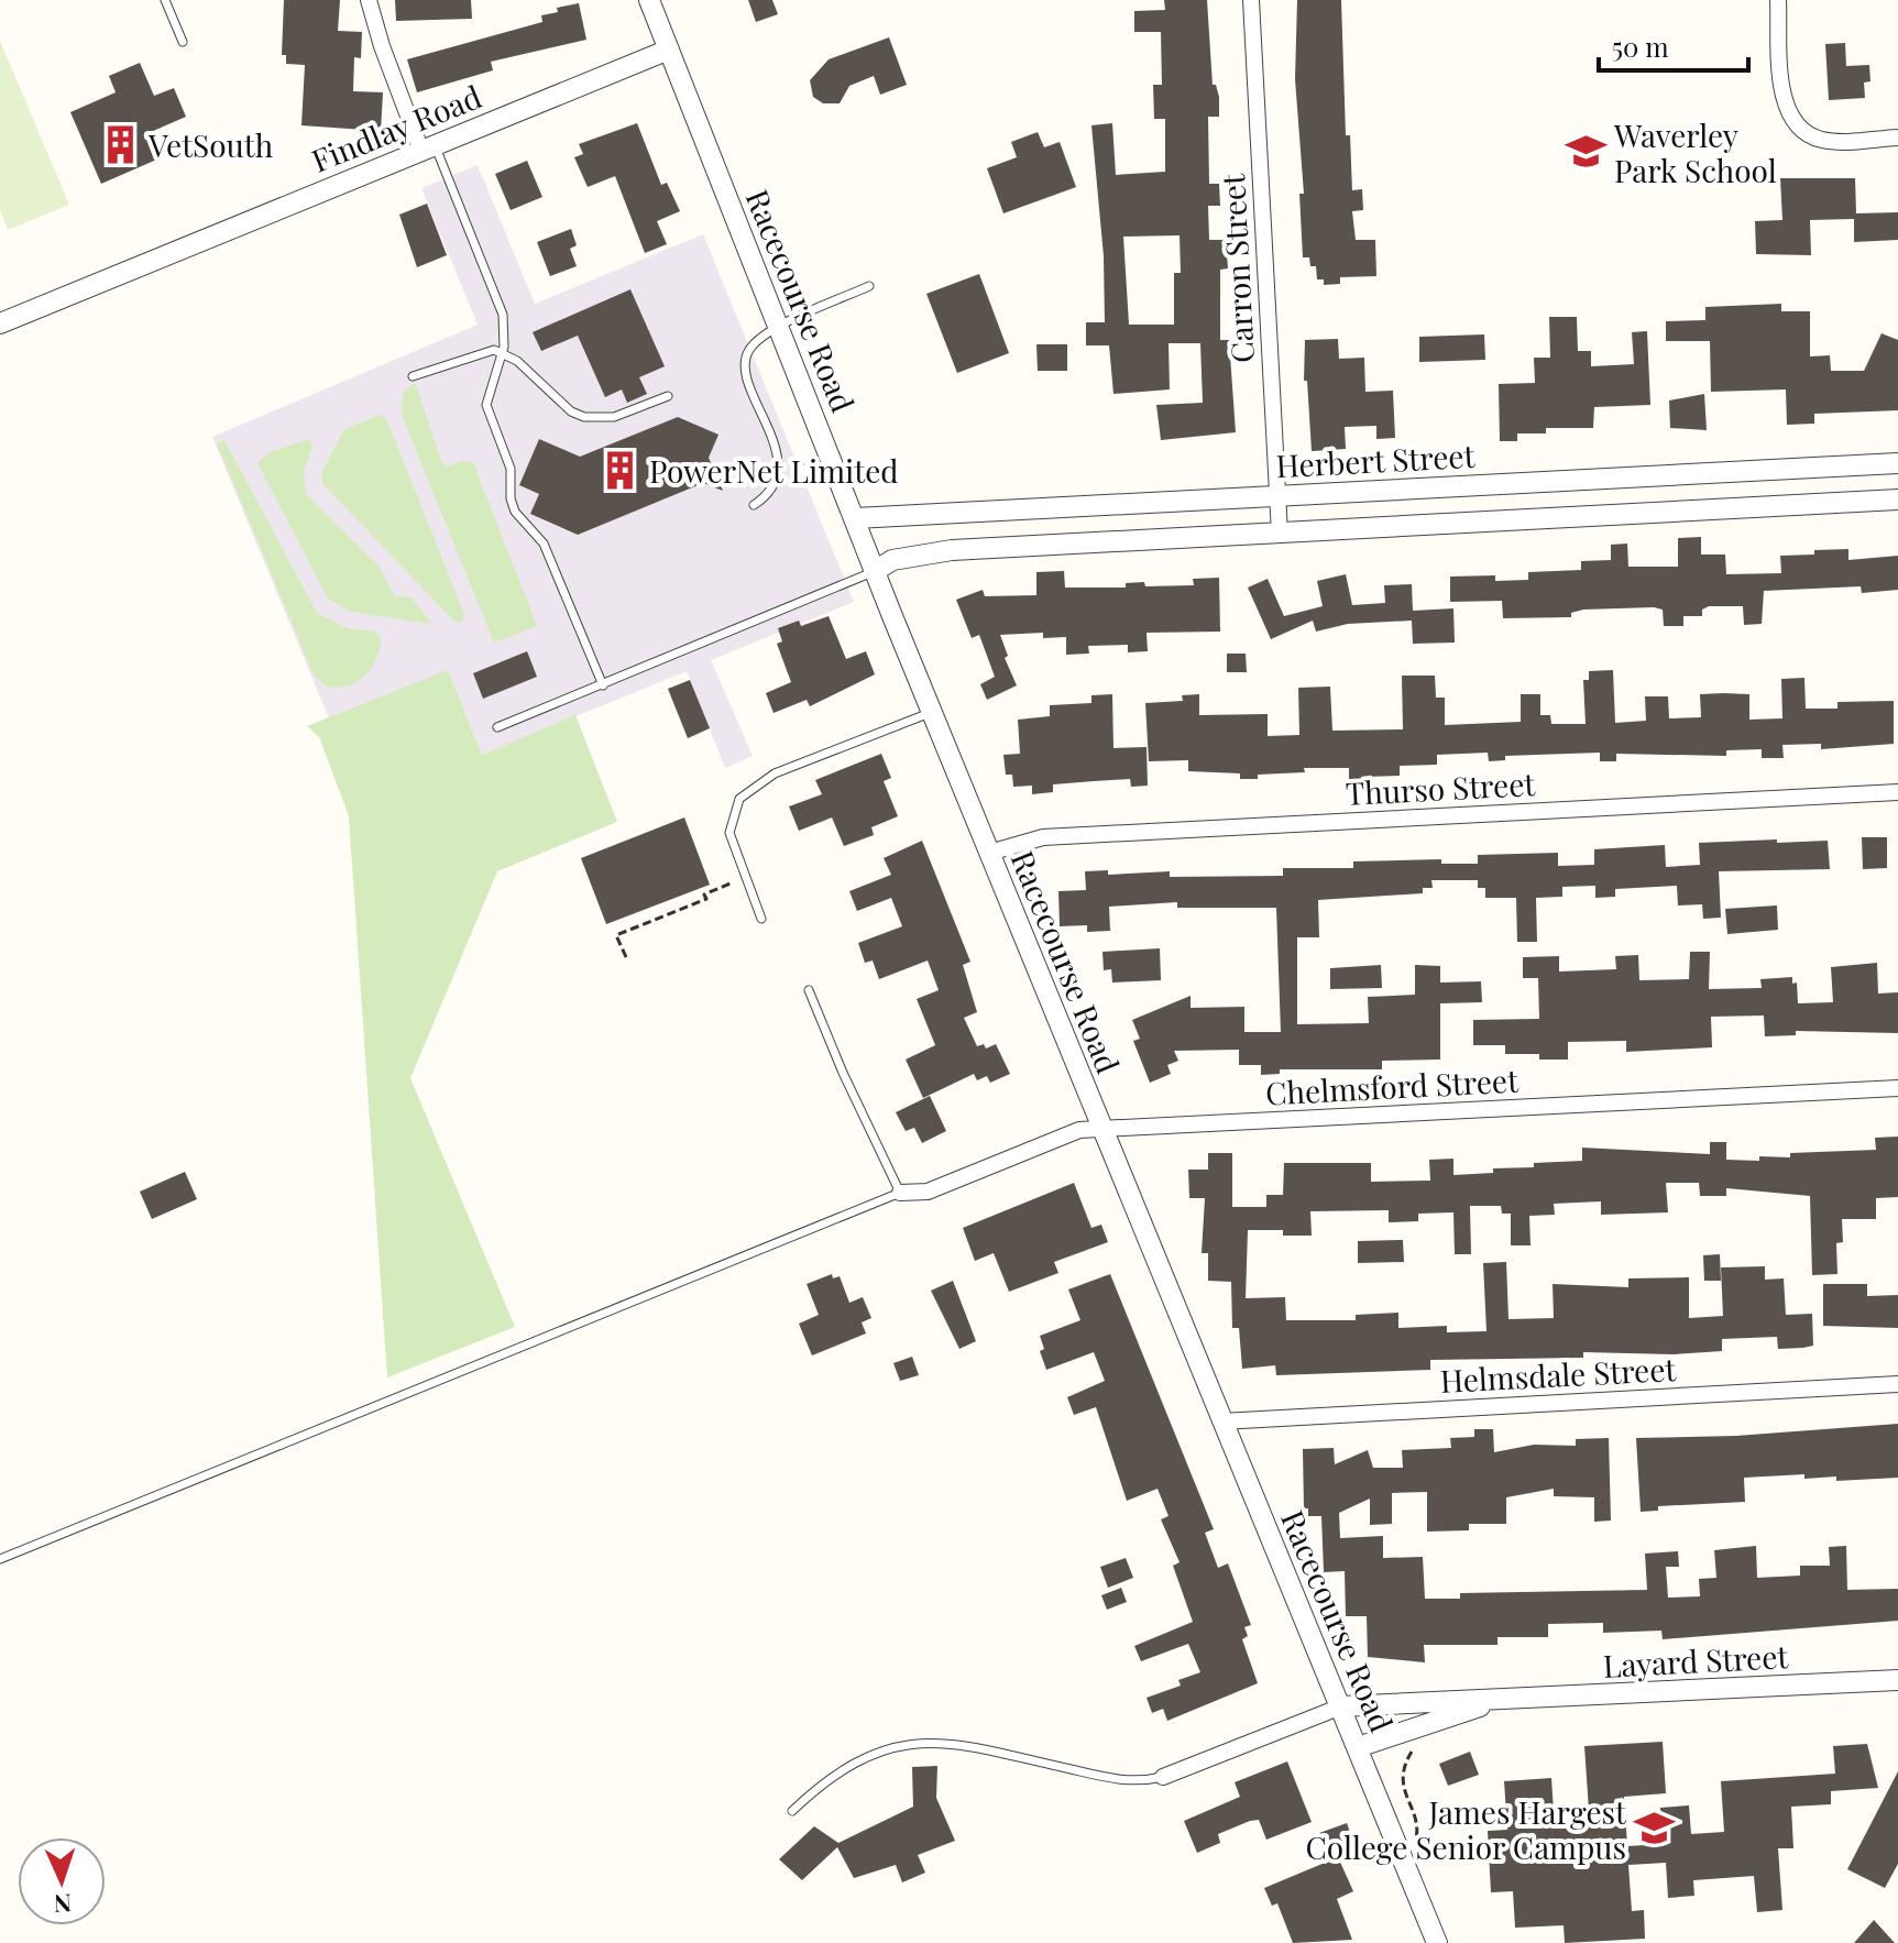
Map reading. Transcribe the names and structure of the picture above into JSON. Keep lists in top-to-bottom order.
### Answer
{
  "streets": {
    "street": [
      "Findlay Road",
      "Carron Street",
      "Racecourse Road",
      "Herbert Street",
      "Thurso Street",
      "Chelmsford Street",
      "Helmsdale Street",
      "Layard Street"
    ]
  },
  "crossings": [
    ["Findlay Road", "Racecourse Road"],
    ["Carron Street", "Herbert Street"],
    ["Racecourse Road", "Herbert Street"],
    ["Racecourse Road", "Thurso Street"],
    ["Racecourse Road", "Chelmsford Street"],
    ["Racecourse Road", "Helmsdale Street"],
    ["Racecourse Road", "Layard Street"]
  ],
  "places": {
    "building": ["VetSouth", "PowerNet Limited"],
    "school or university": ["Waverley Park School", "James Hargest College Senior Campus"]
  },
  "scale_bar": "50 m",
  "north": "bottom"
}
